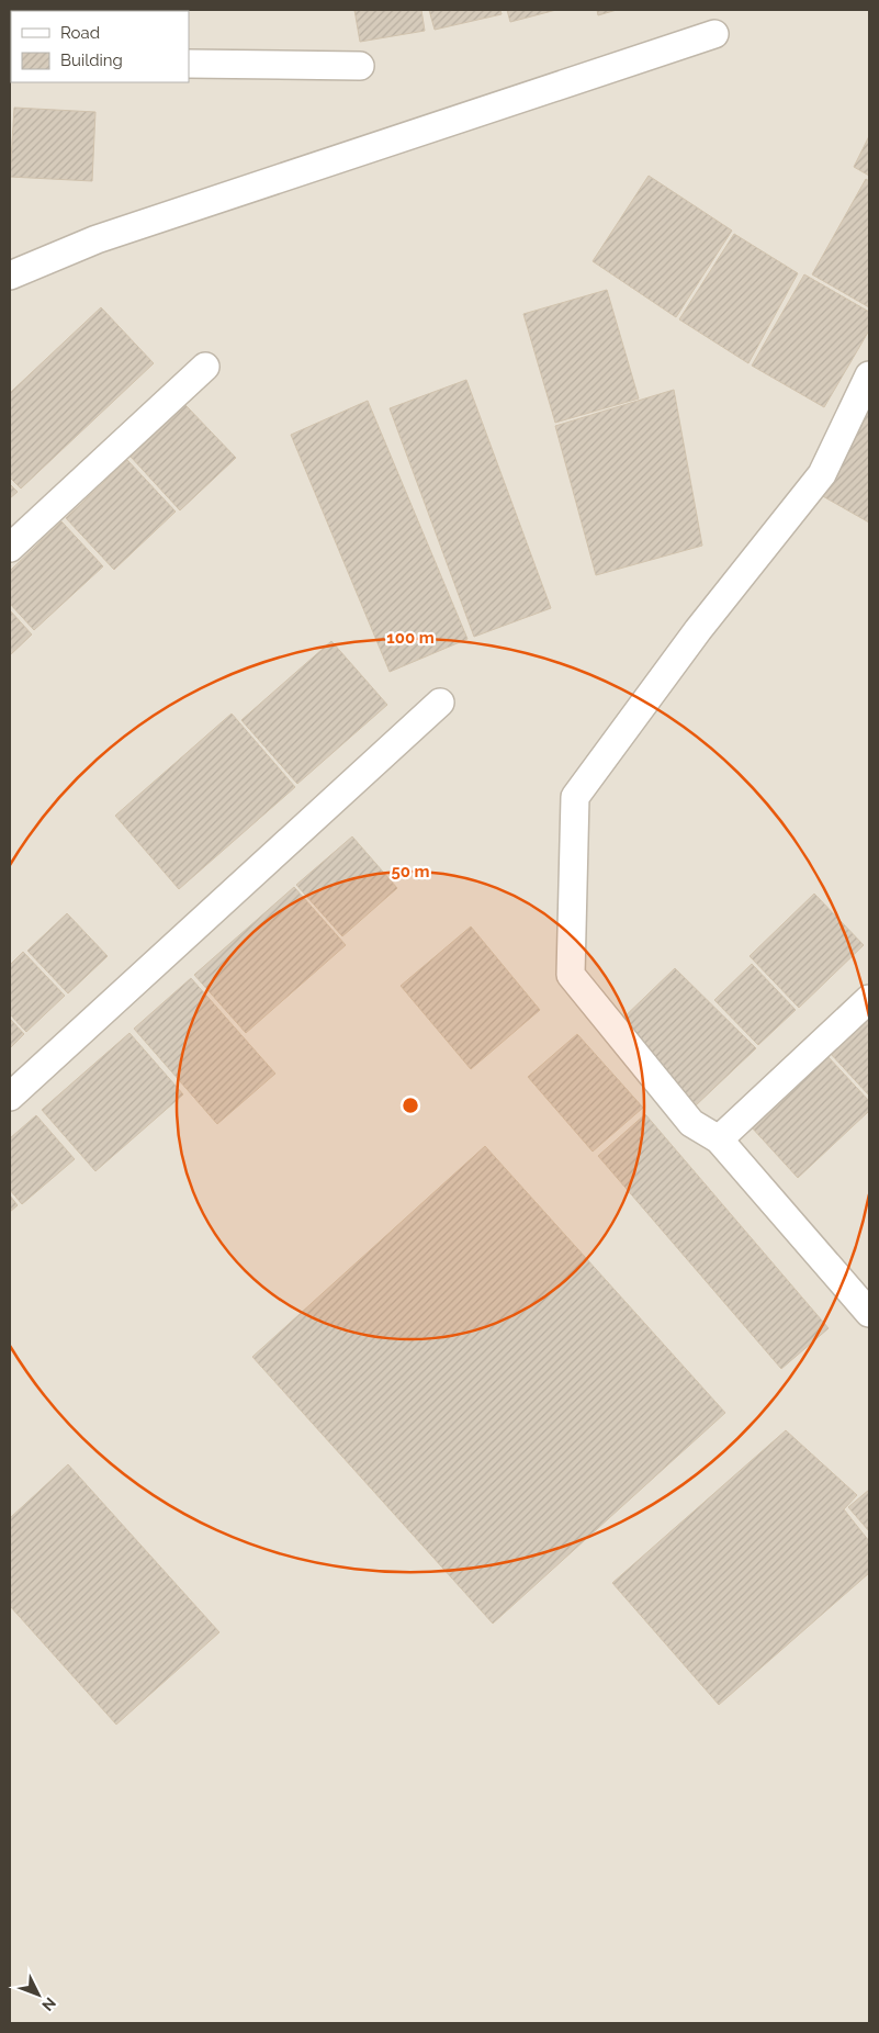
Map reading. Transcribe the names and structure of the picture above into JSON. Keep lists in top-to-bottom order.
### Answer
{
  "legend": ["Road", "Building"],
  "north": "bottom right",
  "rings": ["100 m", "50 m"]
}
